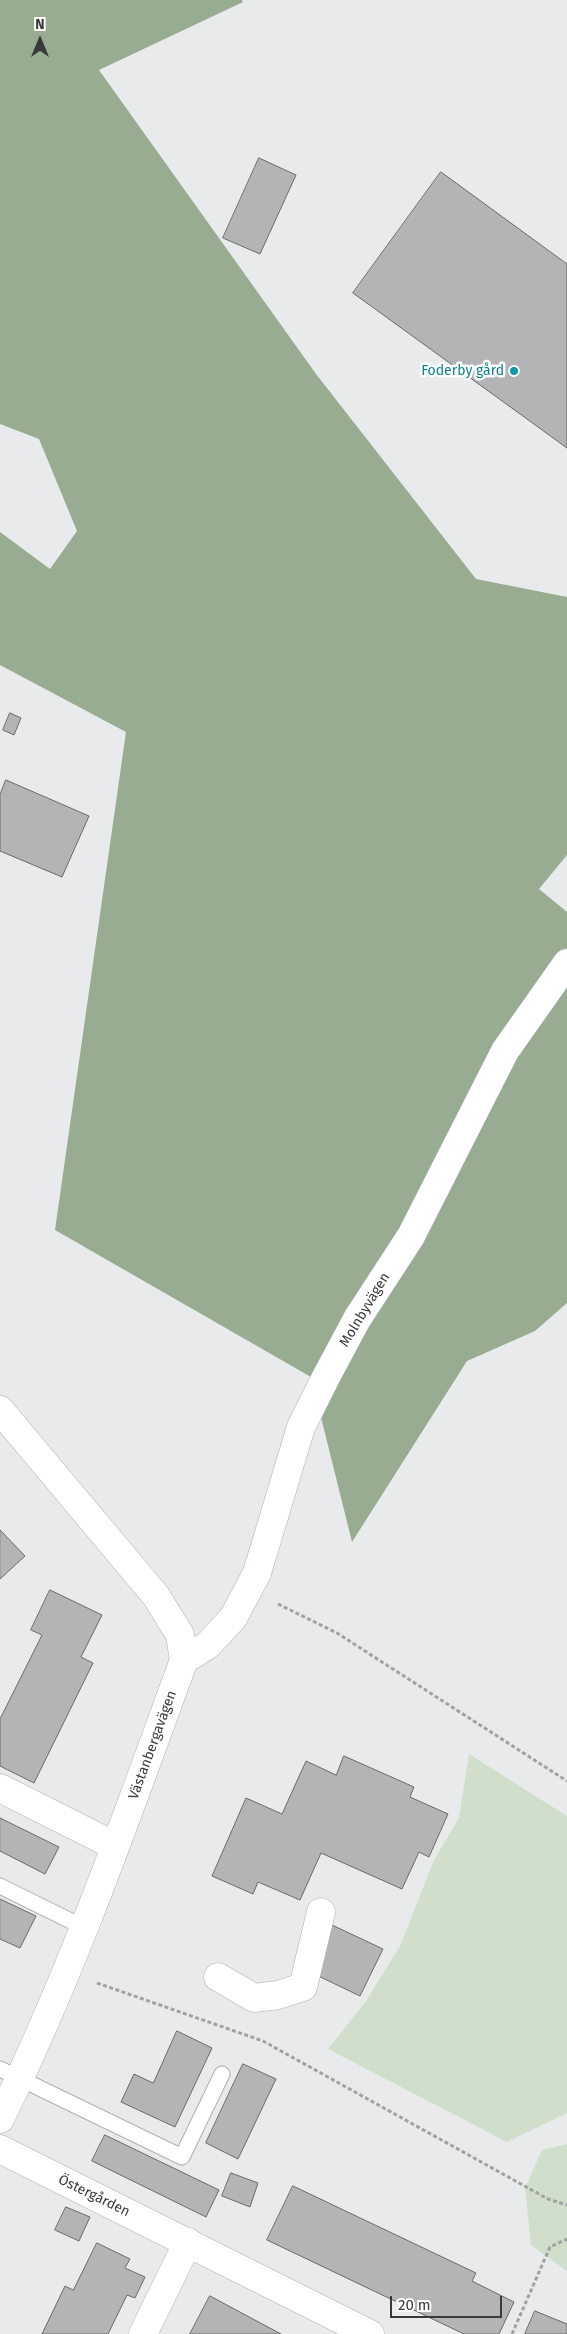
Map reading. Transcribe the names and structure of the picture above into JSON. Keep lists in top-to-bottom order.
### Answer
{
  "streets": {
    "street": ["Molnbyvägen", "Västanbergavägen", "Östergården"]
  },
  "crossings": [
    ["Molnbyvägen", "Västanbergavägen"]
  ],
  "places": ["Foderby gård"],
  "scale_bar": "20 m",
  "north": "top"
}
